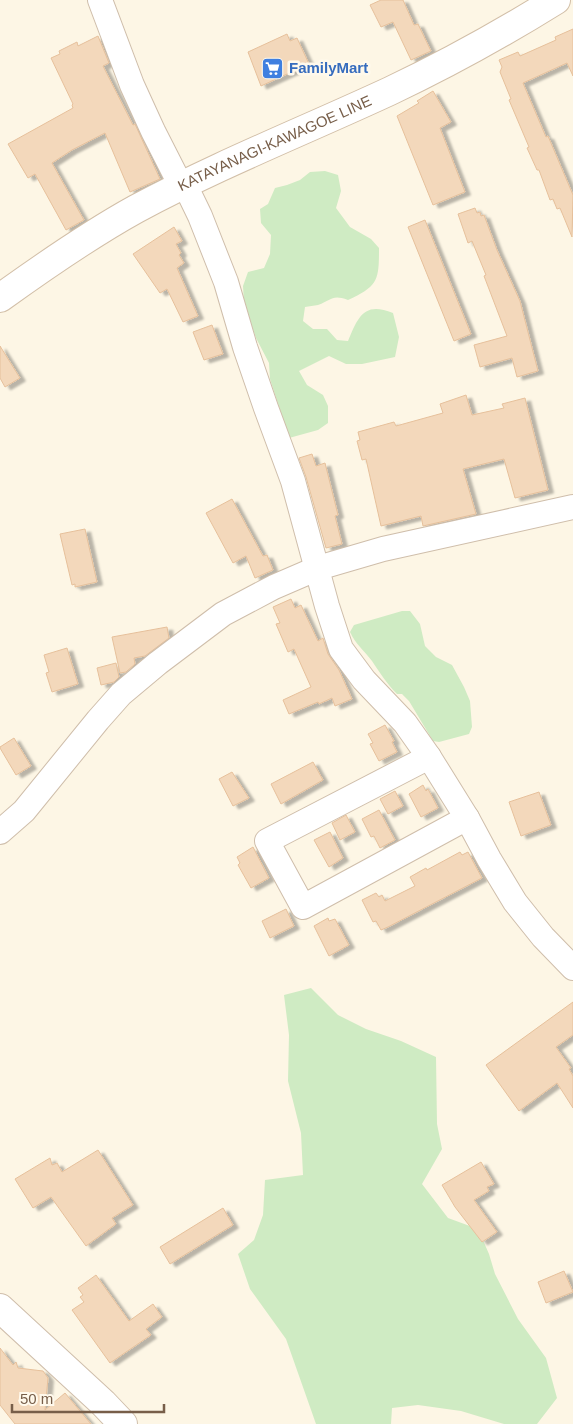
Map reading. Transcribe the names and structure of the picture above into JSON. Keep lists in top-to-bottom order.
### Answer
{
  "streets": {
    "main road": ["KATAYANAGI-KAWAGOE LINE"]
  },
  "places": {
    "supermarket": ["FamilyMart"]
  },
  "scale_bar": "50 m"
}
